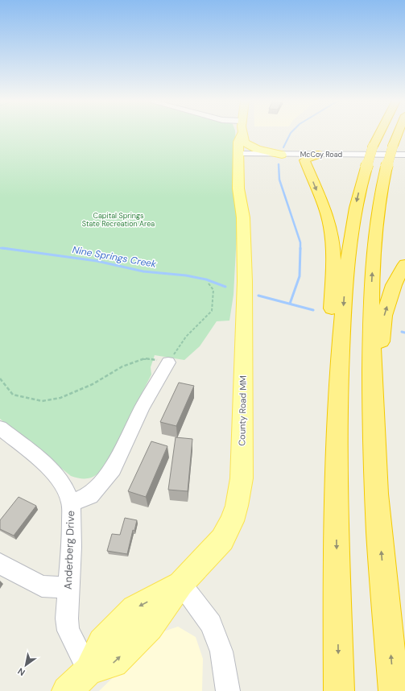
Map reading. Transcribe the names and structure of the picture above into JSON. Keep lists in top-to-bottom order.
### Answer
{
  "streets": {
    "main road": ["County Road MM"],
    "street": ["McCoy Road", "Anderberg Drive"]
  },
  "crossings": [
    ["McCoy Road", "County Road MM"],
    ["County Road MM", "Anderberg Drive"]
  ],
  "water": ["Nine Springs Creek"],
  "parks": ["Capital Springs State Recreation Area"],
  "north": "bottom left"
}
